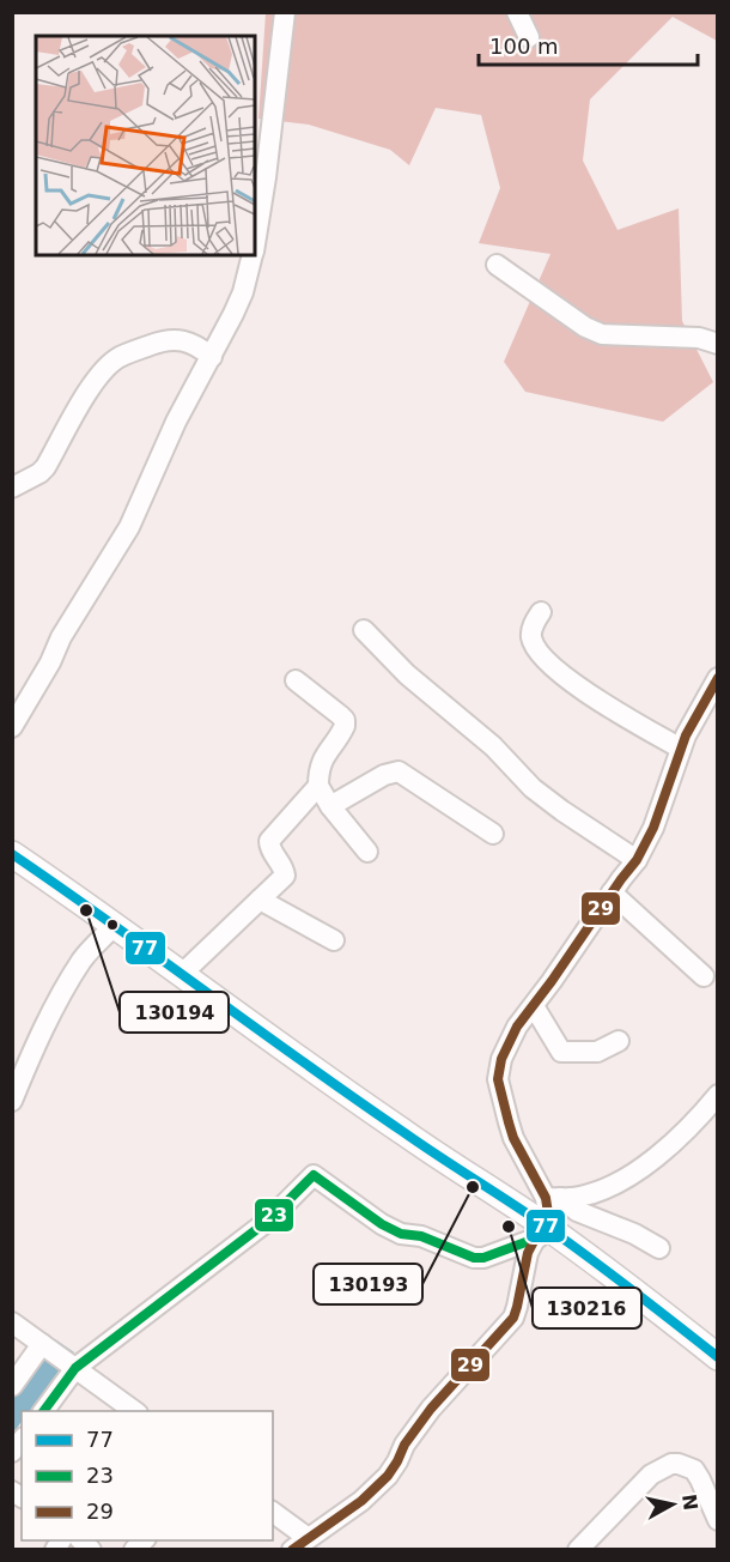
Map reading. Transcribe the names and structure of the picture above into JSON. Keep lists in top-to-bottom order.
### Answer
{
  "places": ["130194", "130193", "130216"],
  "lines": ["transit line 29", "transit line 77", "transit line 23"],
  "legend": ["77", "23", "29"],
  "scale_bar": "100 m",
  "north": "right"
}
